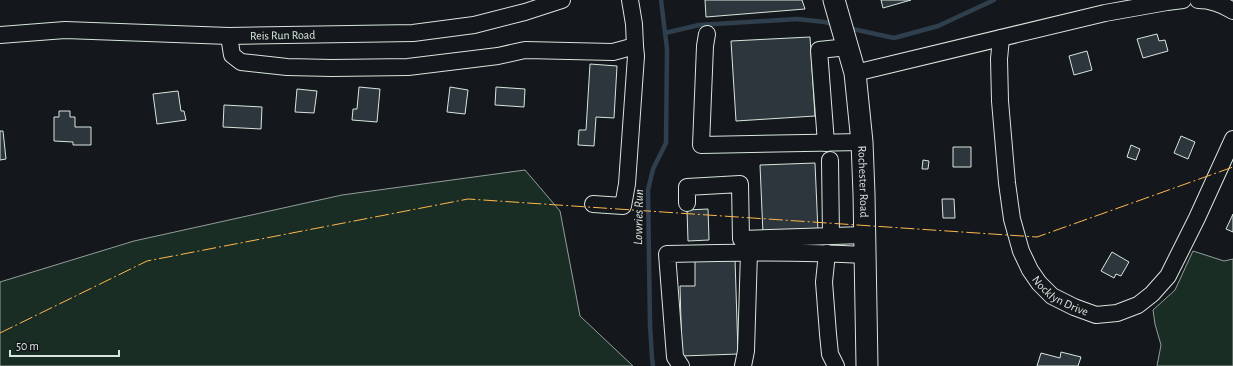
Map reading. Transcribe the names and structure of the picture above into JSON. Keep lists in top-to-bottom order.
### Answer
{
  "streets": {
    "main road": ["Rochester Road"],
    "street": ["Reis Run Road", "Nocklyn Drive"]
  },
  "water": ["Lowries Run"],
  "scale_bar": "50 m"
}
